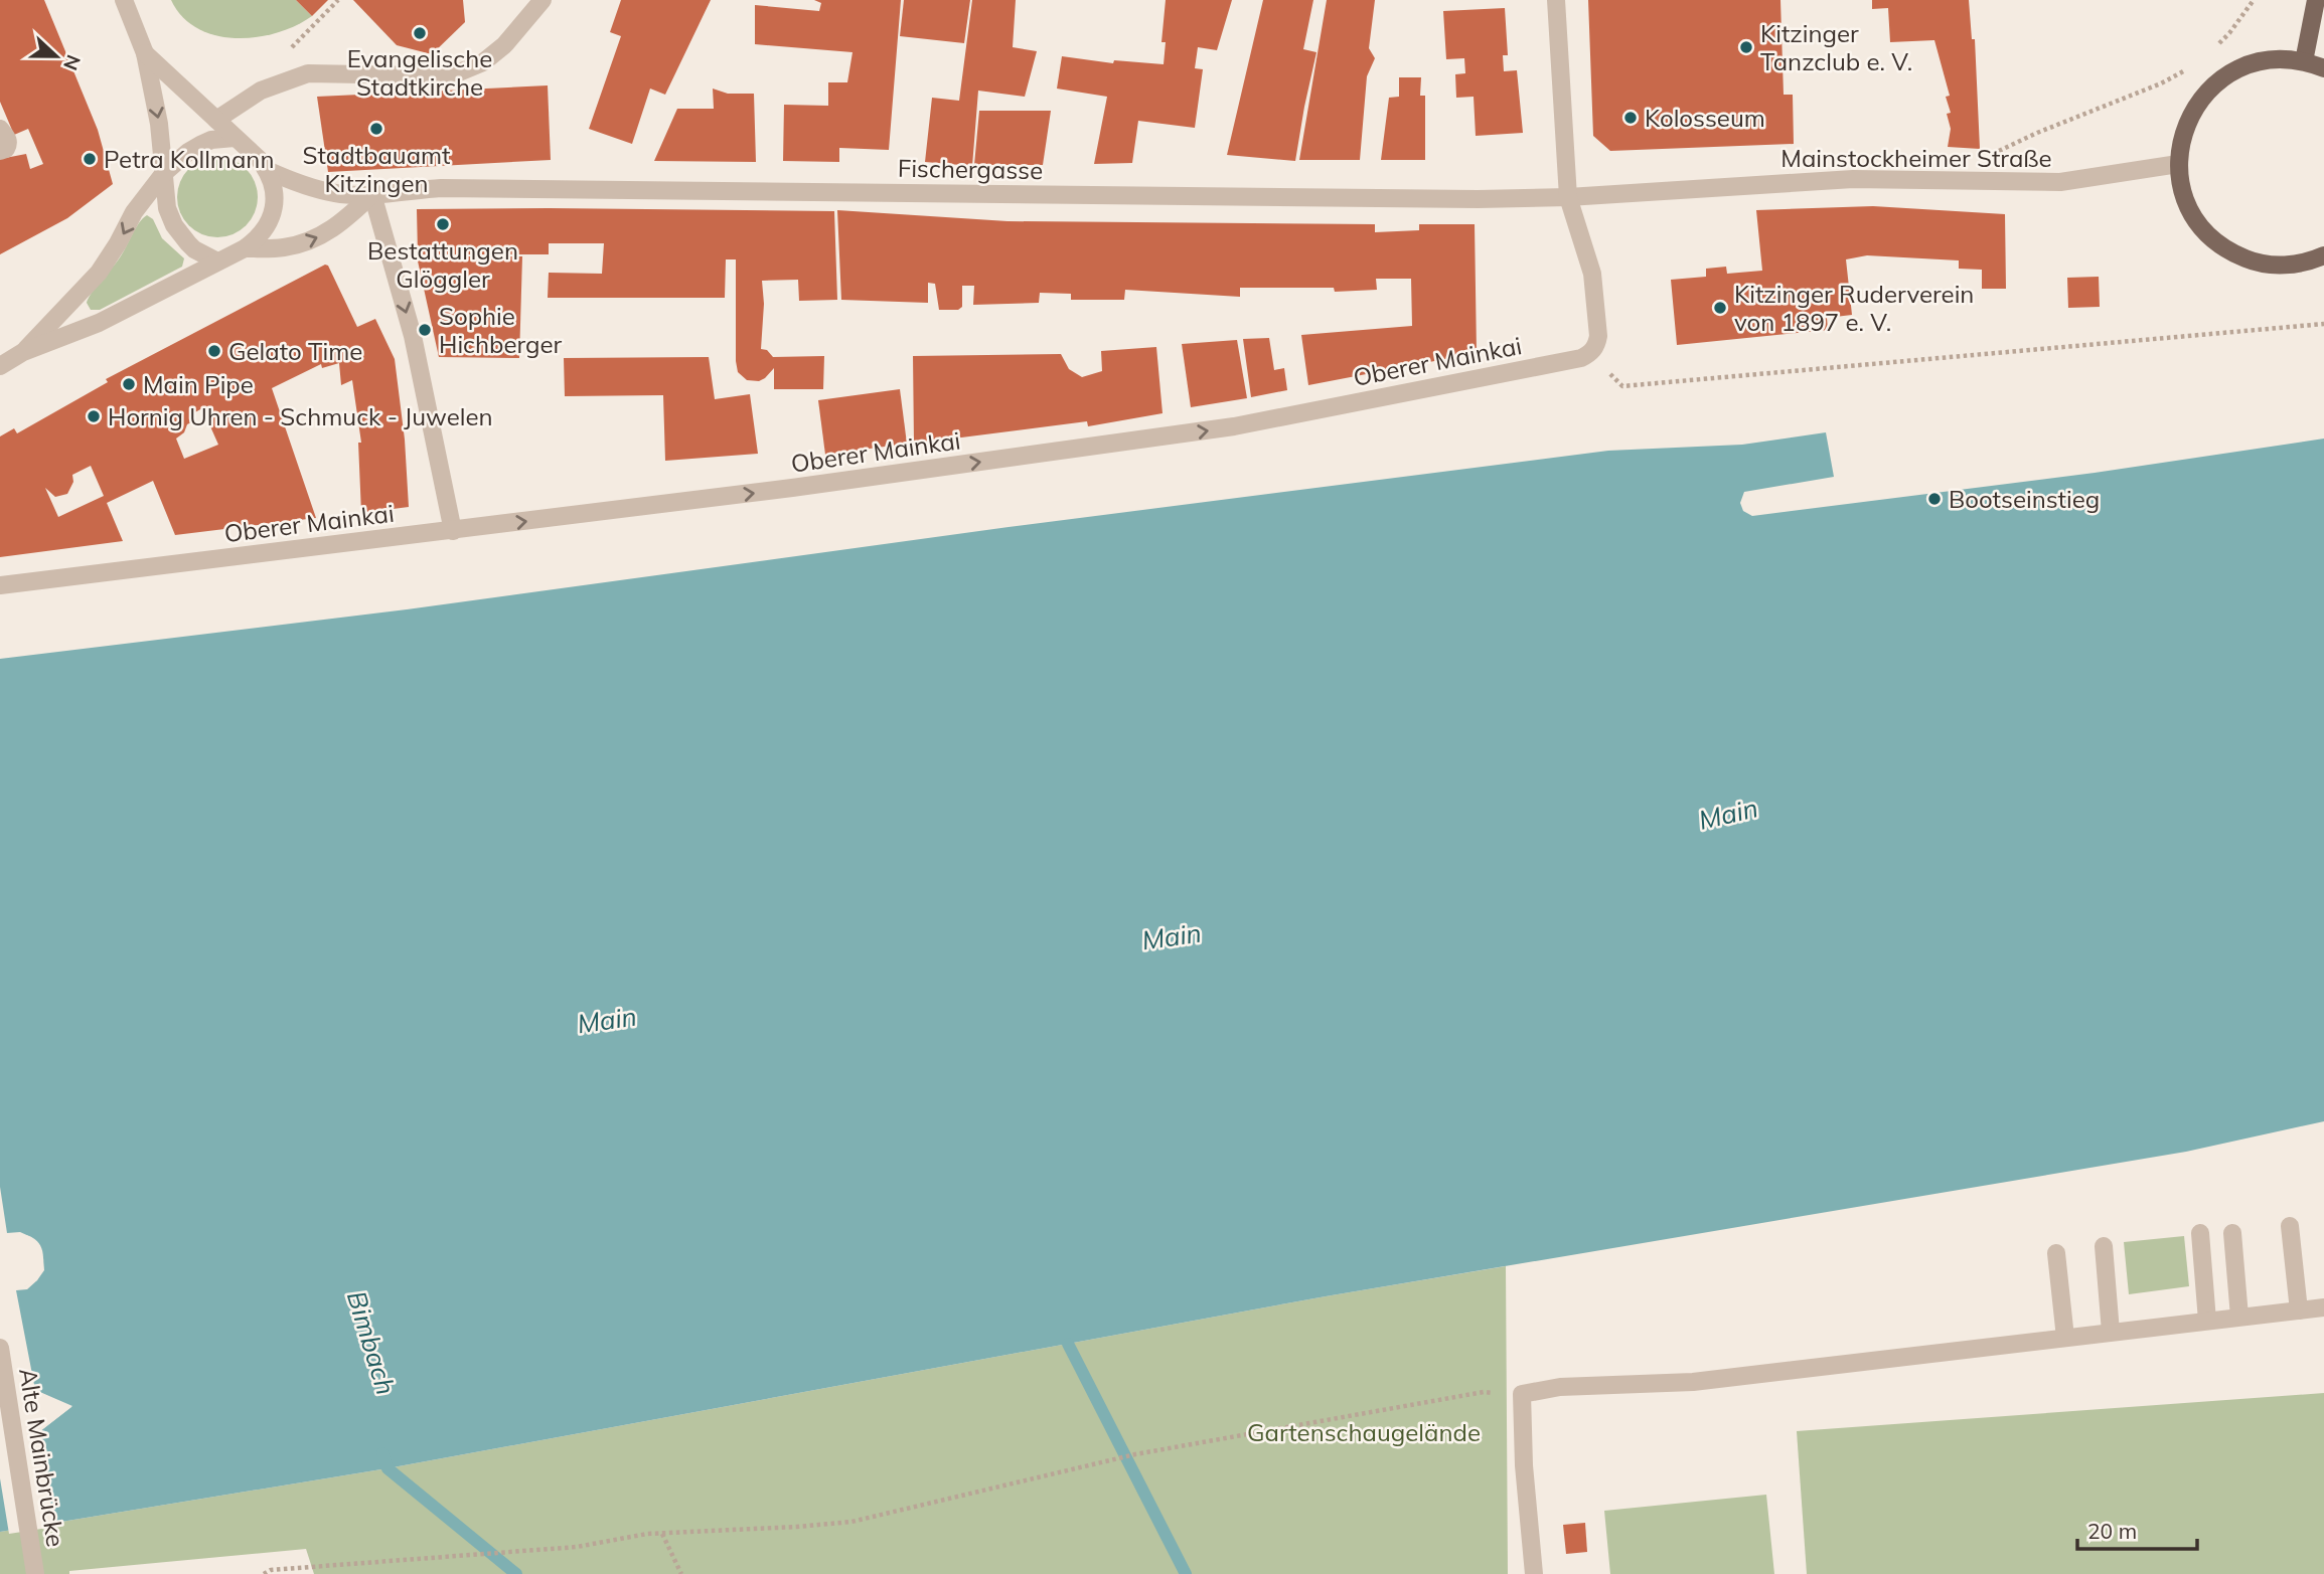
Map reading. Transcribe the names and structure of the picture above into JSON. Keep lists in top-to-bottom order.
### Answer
{
  "streets": {
    "street": [
      "Mainstockheimer Straße",
      "Fischergasse",
      "Oberer Mainkai",
      "Alte Mainbrücke"
    ]
  },
  "crossings": [
    ["Mainstockheimer Straße", "Fischergasse"]
  ],
  "one_way": ["Oberer Mainkai"],
  "water": ["Main", "Bimbach"],
  "parks": ["Gartenschaugelände"],
  "places": [
    "Evangelische Stadtkirche",
    "Kitzinger Tanzclub e. V.",
    "Kolosseum",
    "Stadtbauamt Kitzingen",
    "Petra Kollmann",
    "Bestattungen Glöggler",
    "Kitzinger Ruderverein von 1897 e. V.",
    "Sophie Hichberger",
    "Gelato Time",
    "Main Pipe",
    "Hornig Uhren - Schmuck - Juwelen",
    "Bootseinstieg"
  ],
  "scale_bar": "20 m",
  "north": "right"
}
